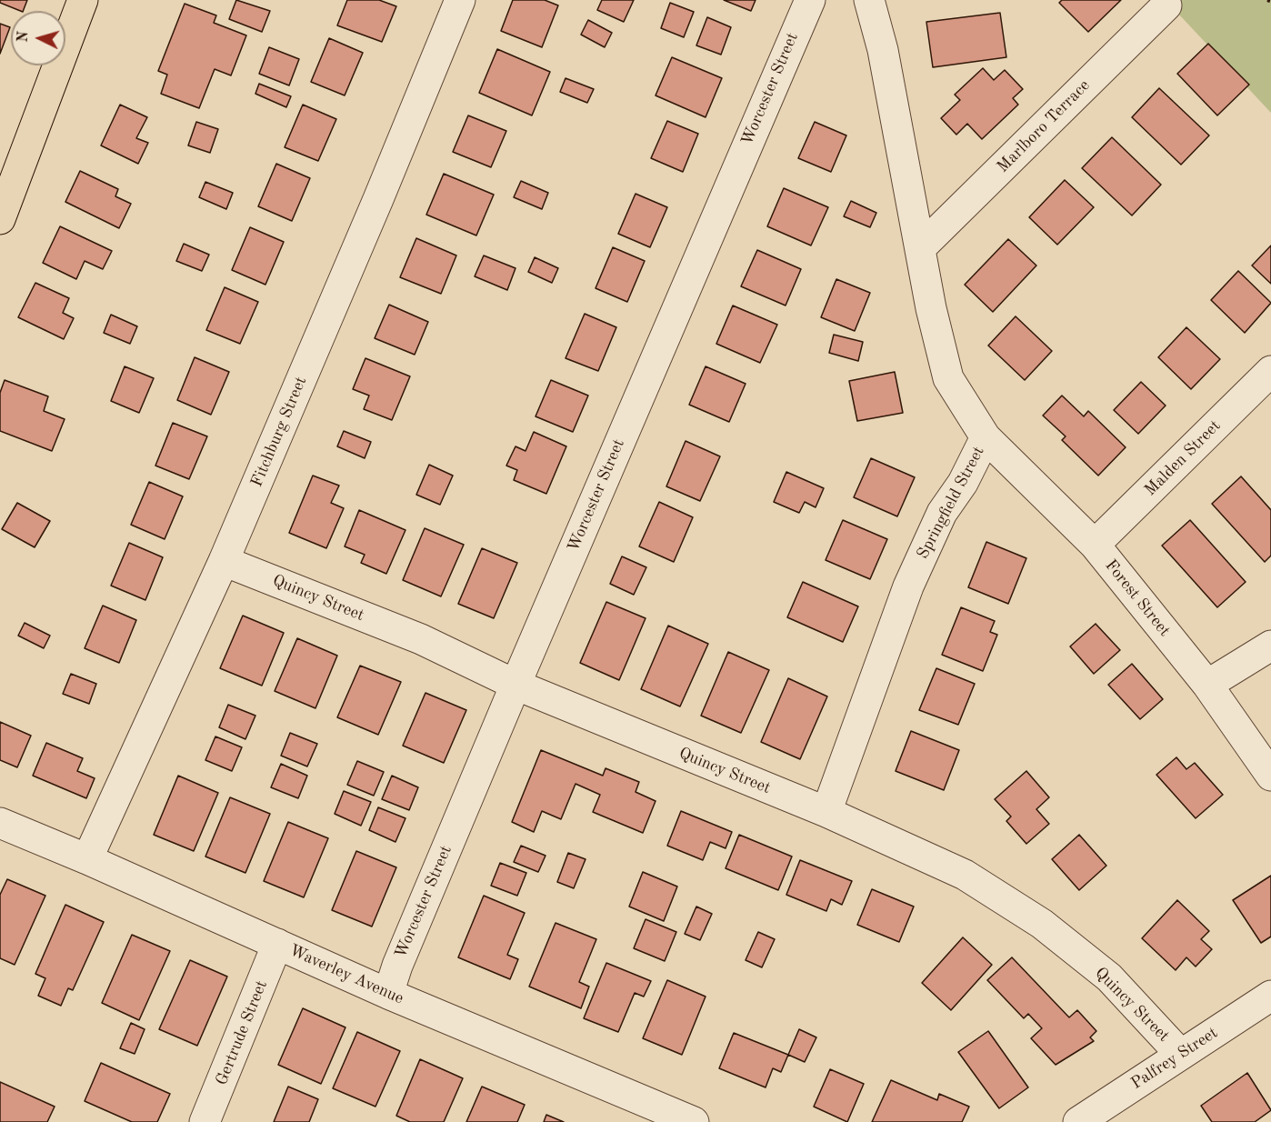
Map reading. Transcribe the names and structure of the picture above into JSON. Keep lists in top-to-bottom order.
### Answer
{
  "streets": {
    "street": [
      "Worcester Street",
      "Marlboro Terrace",
      "Fitchburg Street",
      "Malden Street",
      "Springfield Street",
      "Quincy Street",
      "Forest Street",
      "Waverley Avenue",
      "Gertrude Street",
      "Palfrey Street"
    ]
  },
  "crossings": [
    ["Worcester Street", "Quincy Street"],
    ["Worcester Street", "Waverley Avenue"],
    ["Marlboro Terrace", "Springfield Street"],
    ["Fitchburg Street", "Quincy Street"],
    ["Fitchburg Street", "Waverley Avenue"],
    ["Malden Street", "Forest Street"],
    ["Springfield Street", "Quincy Street"],
    ["Springfield Street", "Forest Street"],
    ["Quincy Street", "Palfrey Street"],
    ["Waverley Avenue", "Gertrude Street"]
  ],
  "north": "left"
}
